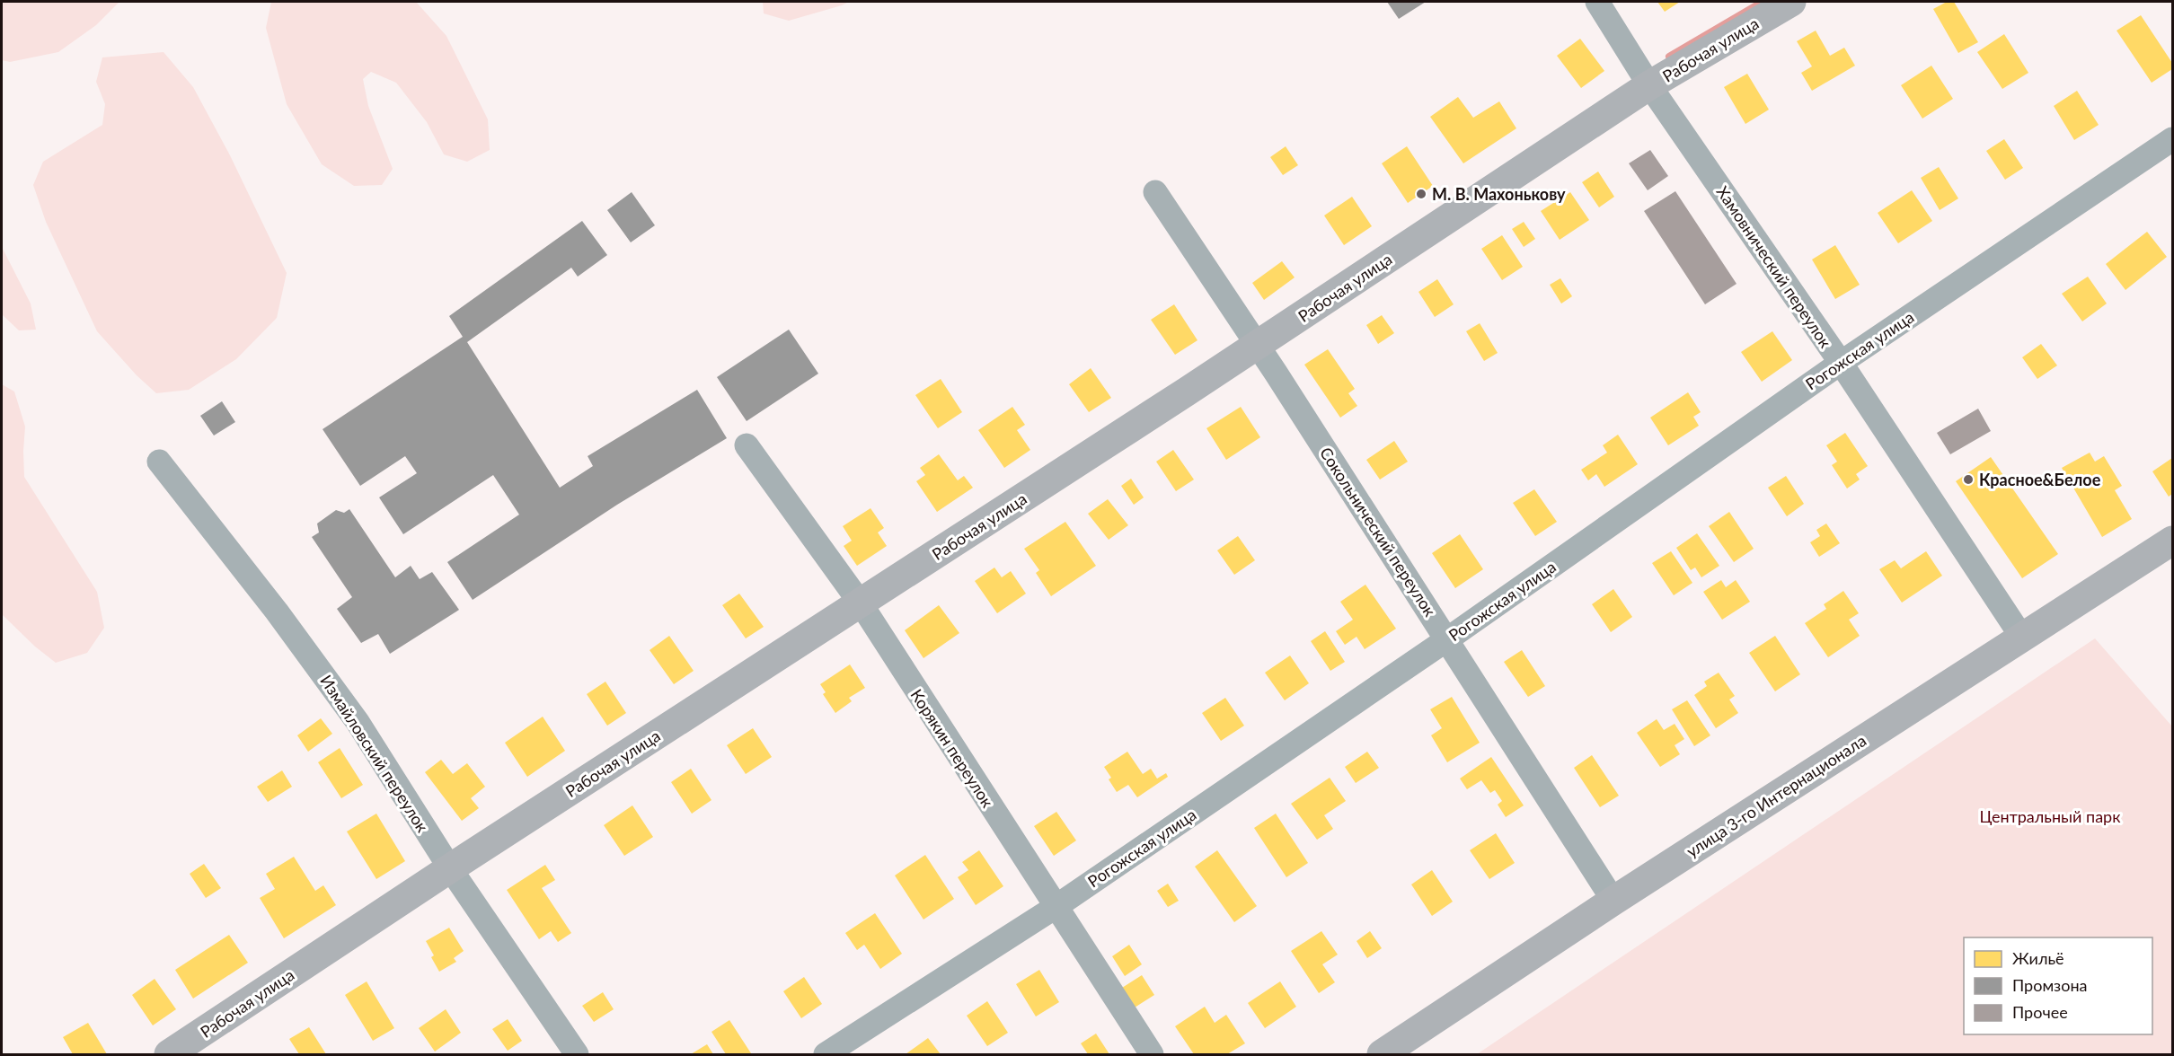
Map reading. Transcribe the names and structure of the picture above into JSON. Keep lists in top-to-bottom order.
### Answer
{
  "streets": {
    "main road": ["Рабочая улица", "улица 3-го Интернационала"],
    "street": [
      "Хамовнический переулок",
      "Рогожская улица",
      "Сокольнический переулок",
      "Корякин переулок",
      "Измайловский переулок"
    ]
  },
  "crossings": [
    ["Рабочая улица", "Хамовнический переулок"],
    ["Рабочая улица", "Сокольнический переулок"],
    ["Рабочая улица", "Корякин переулок"],
    ["Рабочая улица", "Измайловский переулок"],
    ["Хамовнический переулок", "Рогожская улица"],
    ["Хамовнический переулок", "улица 3-го Интернационала"],
    ["Рогожская улица", "Сокольнический переулок"],
    ["Рогожская улица", "Корякин переулок"],
    ["Сокольнический переулок", "улица 3-го Интернационала"]
  ],
  "parks": ["Центральный парк"],
  "places": ["М. В. Махонькову", "Красное&Белое"],
  "legend": ["Жильё", "Промзона", "Прочее"]
}
